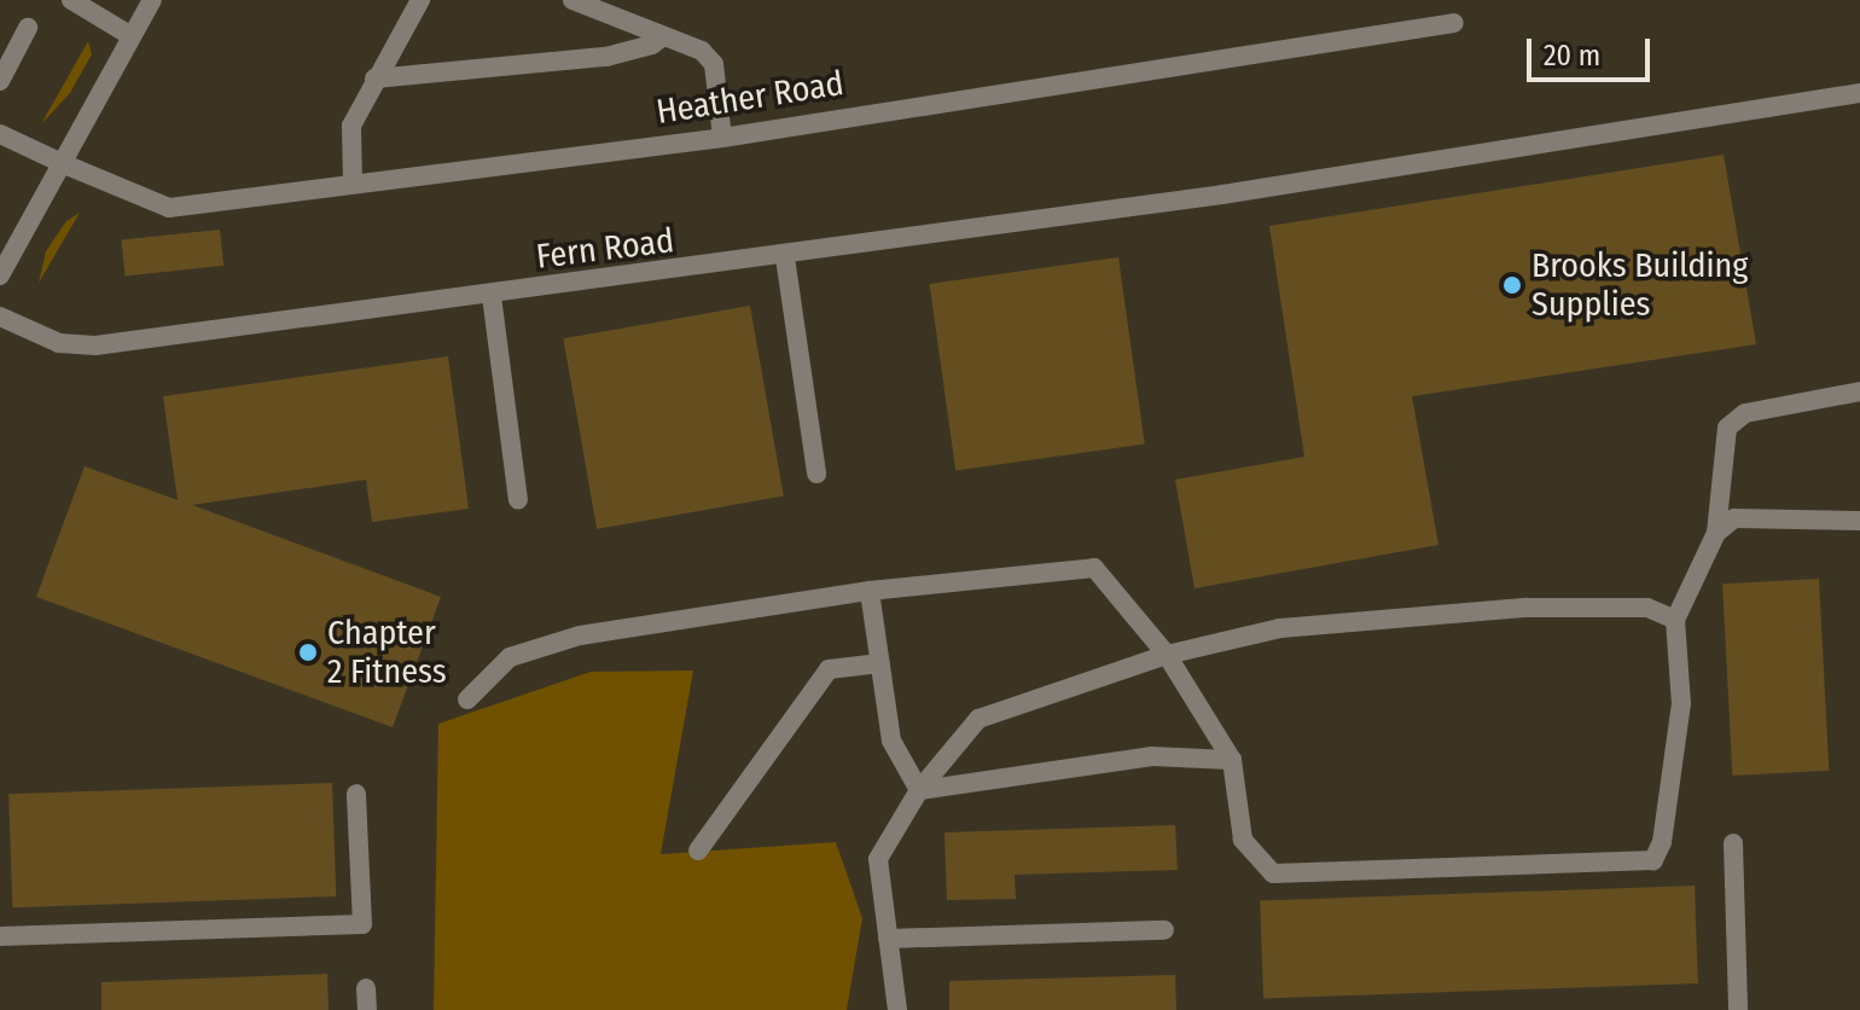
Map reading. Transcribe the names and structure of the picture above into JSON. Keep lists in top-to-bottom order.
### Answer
{
  "streets": {
    "street": ["Heather Road", "Fern Road"]
  },
  "places": ["Brooks Building Supplies", "Chapter 2 Fitness"],
  "scale_bar": "20 m"
}
